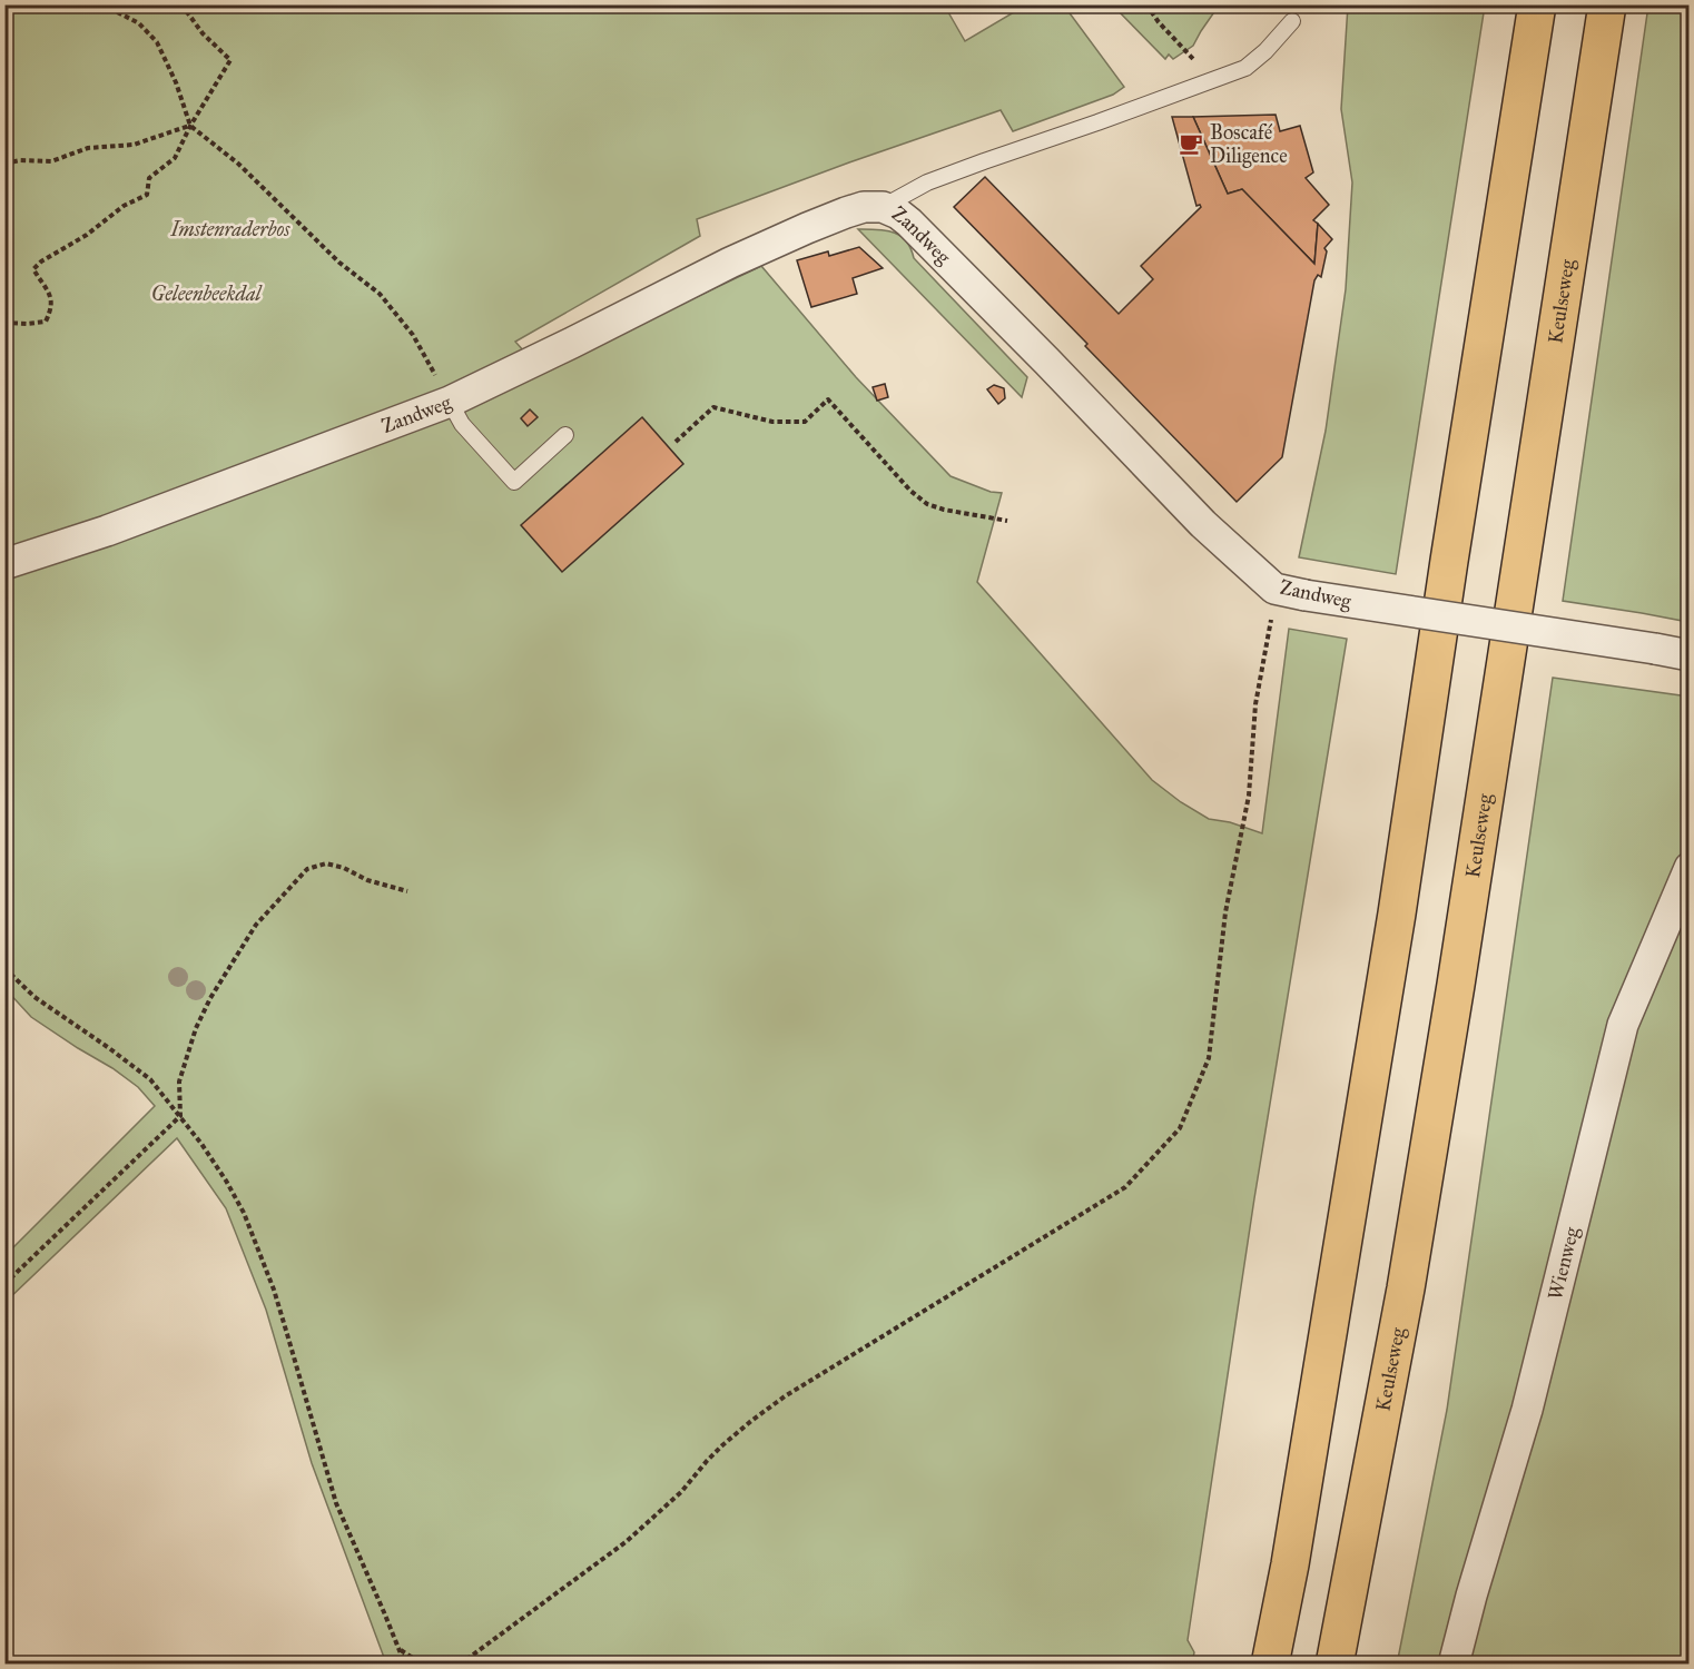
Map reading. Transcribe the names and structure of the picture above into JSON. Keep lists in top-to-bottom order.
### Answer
{
  "streets": {
    "highway": ["Keulseweg"],
    "street": ["Zandweg", "Wienweg"]
  },
  "parks": ["Imstenraderbos", "Geleenbeekdal"],
  "places": {
    "cafe": ["Boscafé Diligence"]
  }
}
